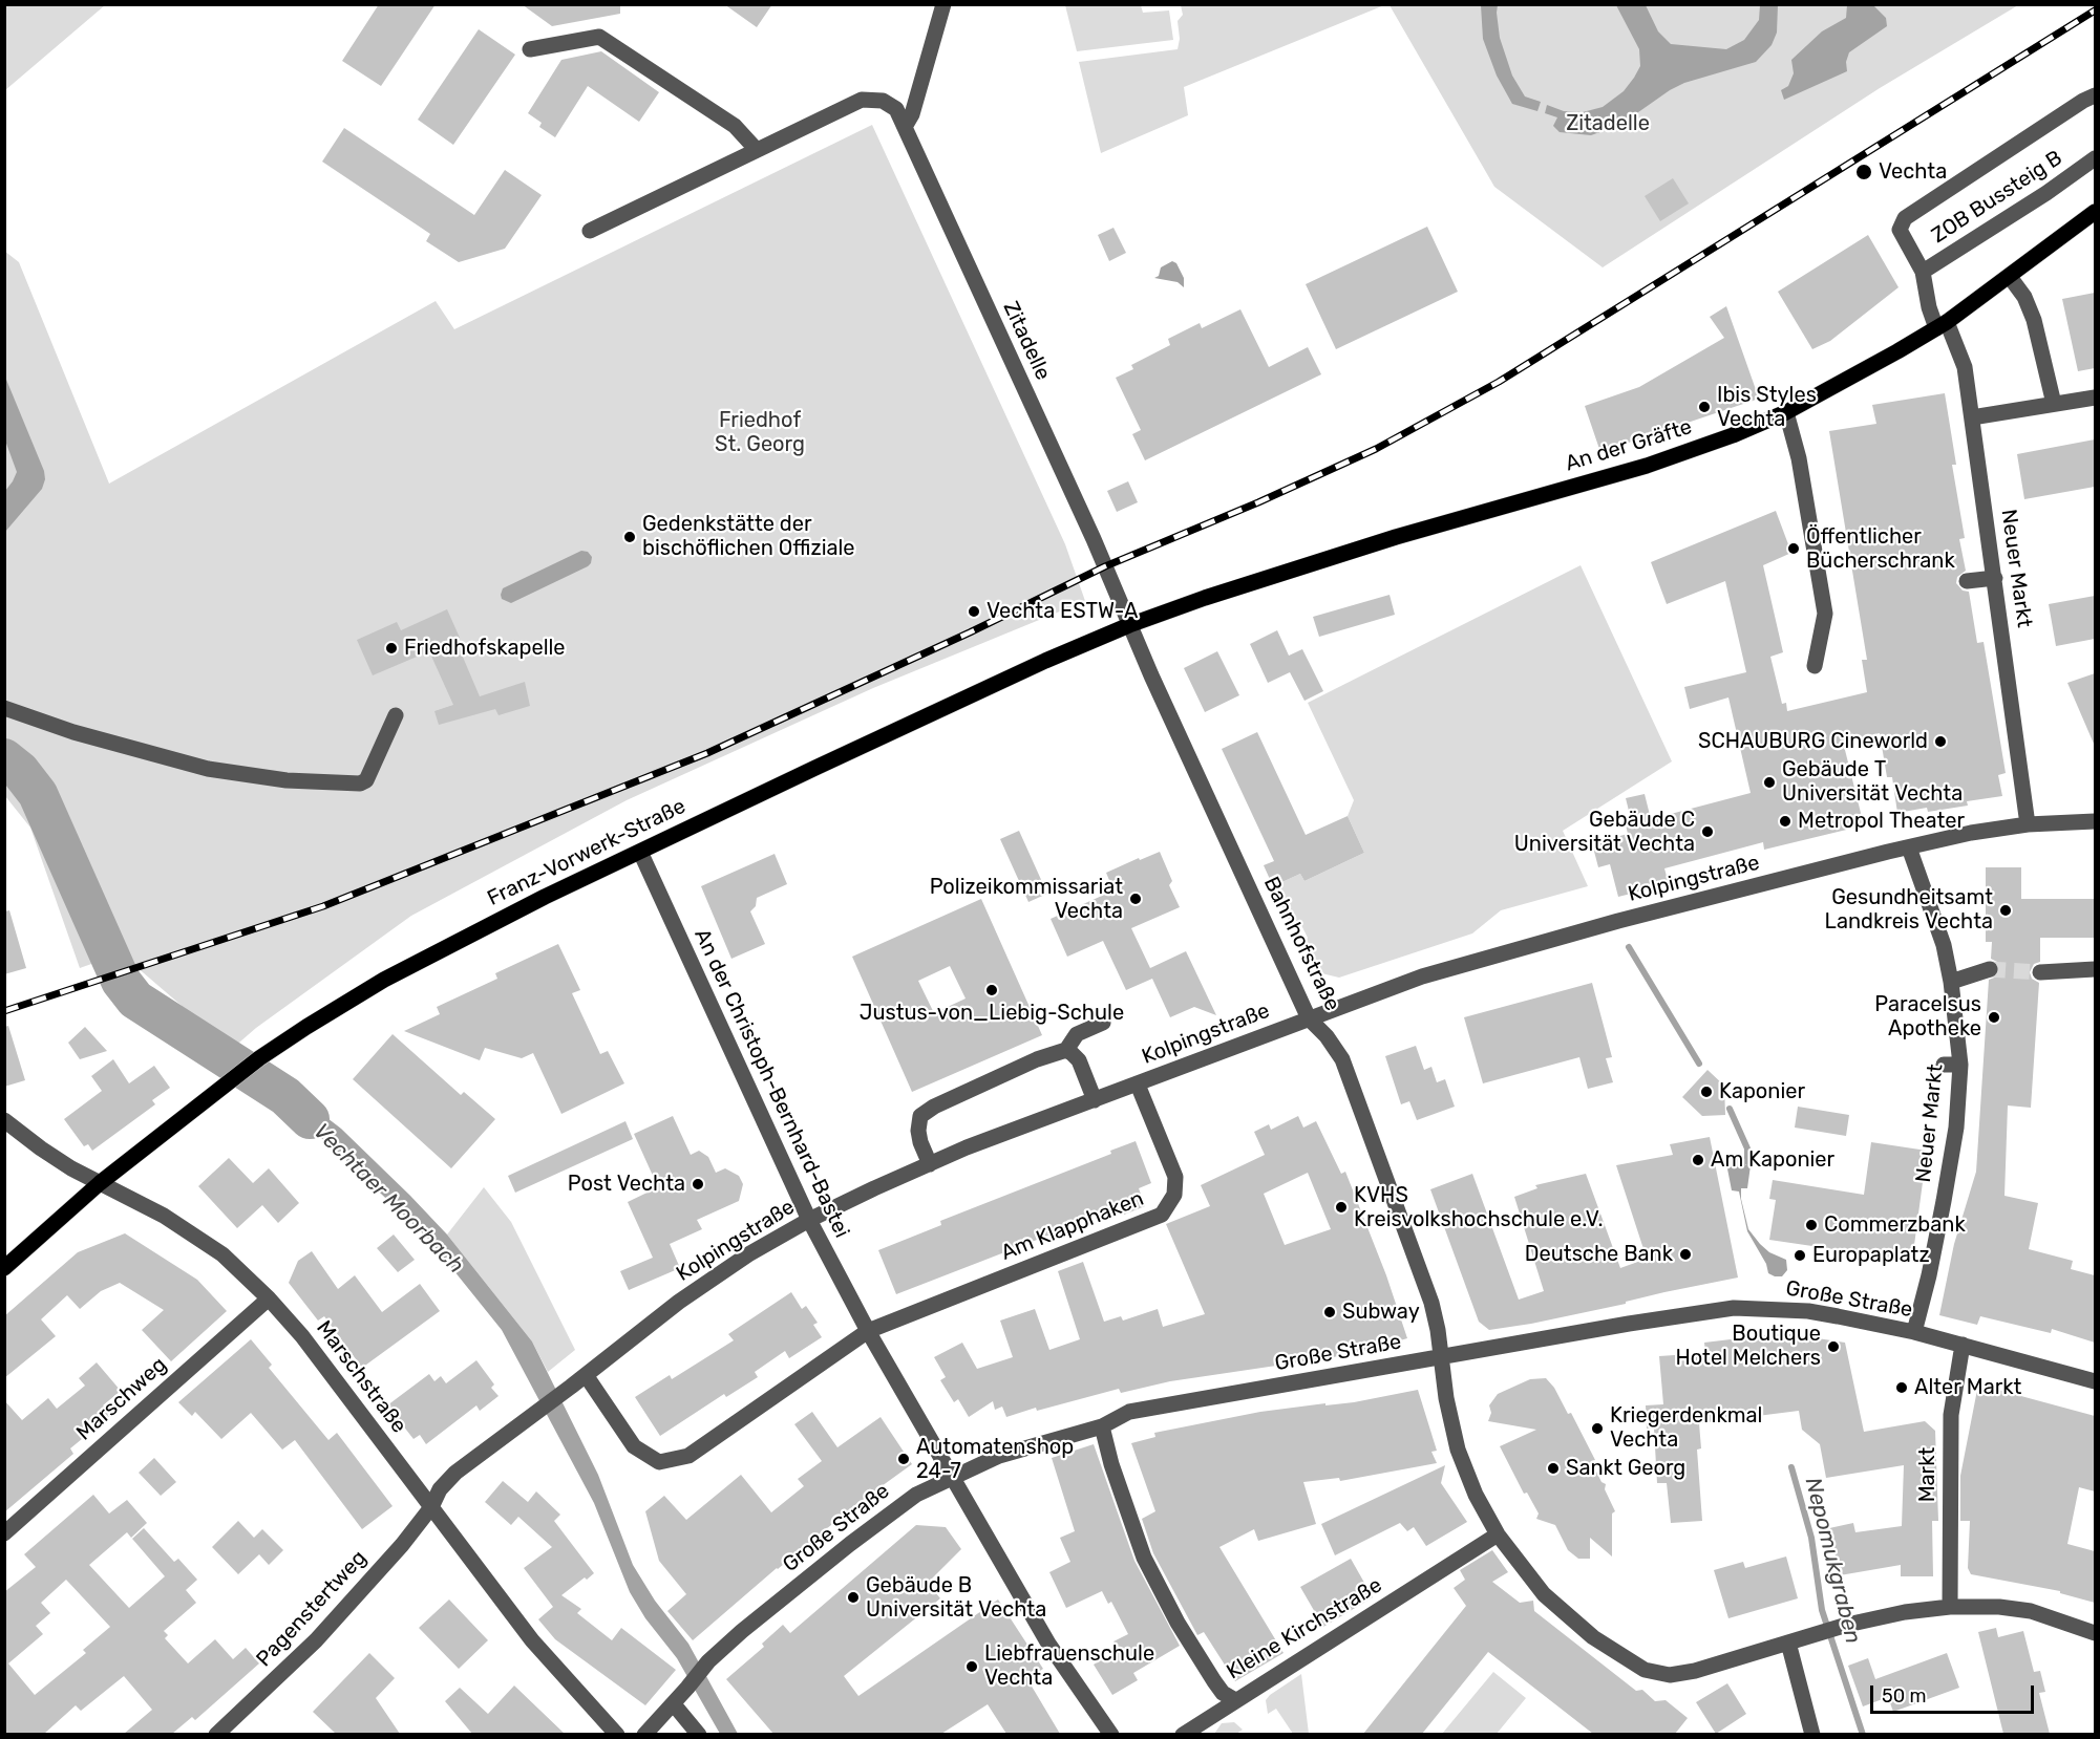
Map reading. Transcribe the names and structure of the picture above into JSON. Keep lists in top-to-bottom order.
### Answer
{
  "streets": {
    "main road": ["An der Gräfte", "Franz-Vorwerk-Straße"],
    "street": [
      "ZOB Bussteig B",
      "Zitadelle",
      "Neuer Markt",
      "Kolpingstraße",
      "Bahnhofstraße",
      "An der Christoph-Bernhard-Bastei",
      "Am Klapphaken",
      "Große Straße",
      "Marschstraße",
      "Marschweg",
      "Markt",
      "Pagenstertweg",
      "Kleine Kirchstraße"
    ]
  },
  "crossings": [
    ["ZOB Bussteig B", "Neuer Markt"],
    ["Zitadelle", "An der Gräfte"],
    ["Zitadelle", "Franz-Vorwerk-Straße"],
    ["Zitadelle", "Bahnhofstraße"],
    ["An der Gräfte", "Neuer Markt"],
    ["An der Gräfte", "Franz-Vorwerk-Straße"],
    ["An der Gräfte", "Bahnhofstraße"],
    ["Neuer Markt", "Kolpingstraße"],
    ["Neuer Markt", "Große Straße"],
    ["Franz-Vorwerk-Straße", "Bahnhofstraße"],
    ["Franz-Vorwerk-Straße", "An der Christoph-Bernhard-Bastei"],
    ["Franz-Vorwerk-Straße", "Marschstraße"],
    ["Kolpingstraße", "Bahnhofstraße"],
    ["Kolpingstraße", "An der Christoph-Bernhard-Bastei"],
    ["Kolpingstraße", "Am Klapphaken"],
    ["Kolpingstraße", "Marschstraße"],
    ["Kolpingstraße", "Pagenstertweg"],
    ["Bahnhofstraße", "Große Straße"],
    ["Bahnhofstraße", "Markt"],
    ["Bahnhofstraße", "Kleine Kirchstraße"],
    ["An der Christoph-Bernhard-Bastei", "Am Klapphaken"],
    ["Große Straße", "Markt"],
    ["Große Straße", "Kleine Kirchstraße"],
    ["Marschstraße", "Marschweg"],
    ["Marschstraße", "Pagenstertweg"]
  ],
  "water": ["Vechtaer Moorbach", "Nepomukgraben"],
  "parks": ["Zitadelle", "Friedhof St. Georg"],
  "places": [
    "Vechta",
    "Ibis Styles Vechta",
    "Gedenkstätte der bischöflichen Offiziale",
    "Öffentlicher Bücherschrank",
    "Vechta ESTW-A",
    "Friedhofskapelle",
    "SCHAUBURG Cineworld",
    "Gebäude T Universität Vechta",
    "Metropol Theater",
    "Gebäude C Universität Vechta",
    "Polizeikommissariat Vechta",
    "Gesundheitsamt Landkreis Vechta",
    "Justus-von_Liebig-Schule",
    "Paracelsus Apotheke",
    "Kaponier",
    "Am Kaponier",
    "Post Vechta",
    "KVHS Kreisvolkshochschule e.V.",
    "Commerzbank",
    "Deutsche Bank",
    "Europaplatz",
    "Subway",
    "Boutique Hotel Melchers",
    "Alter Markt",
    "Kriegerdenkmal Vechta",
    "Automatenshop 24-7",
    "Sankt Georg",
    "Gebäude B Universität Vechta",
    "Liebfrauenschule Vechta"
  ],
  "scale_bar": "50 m"
}
